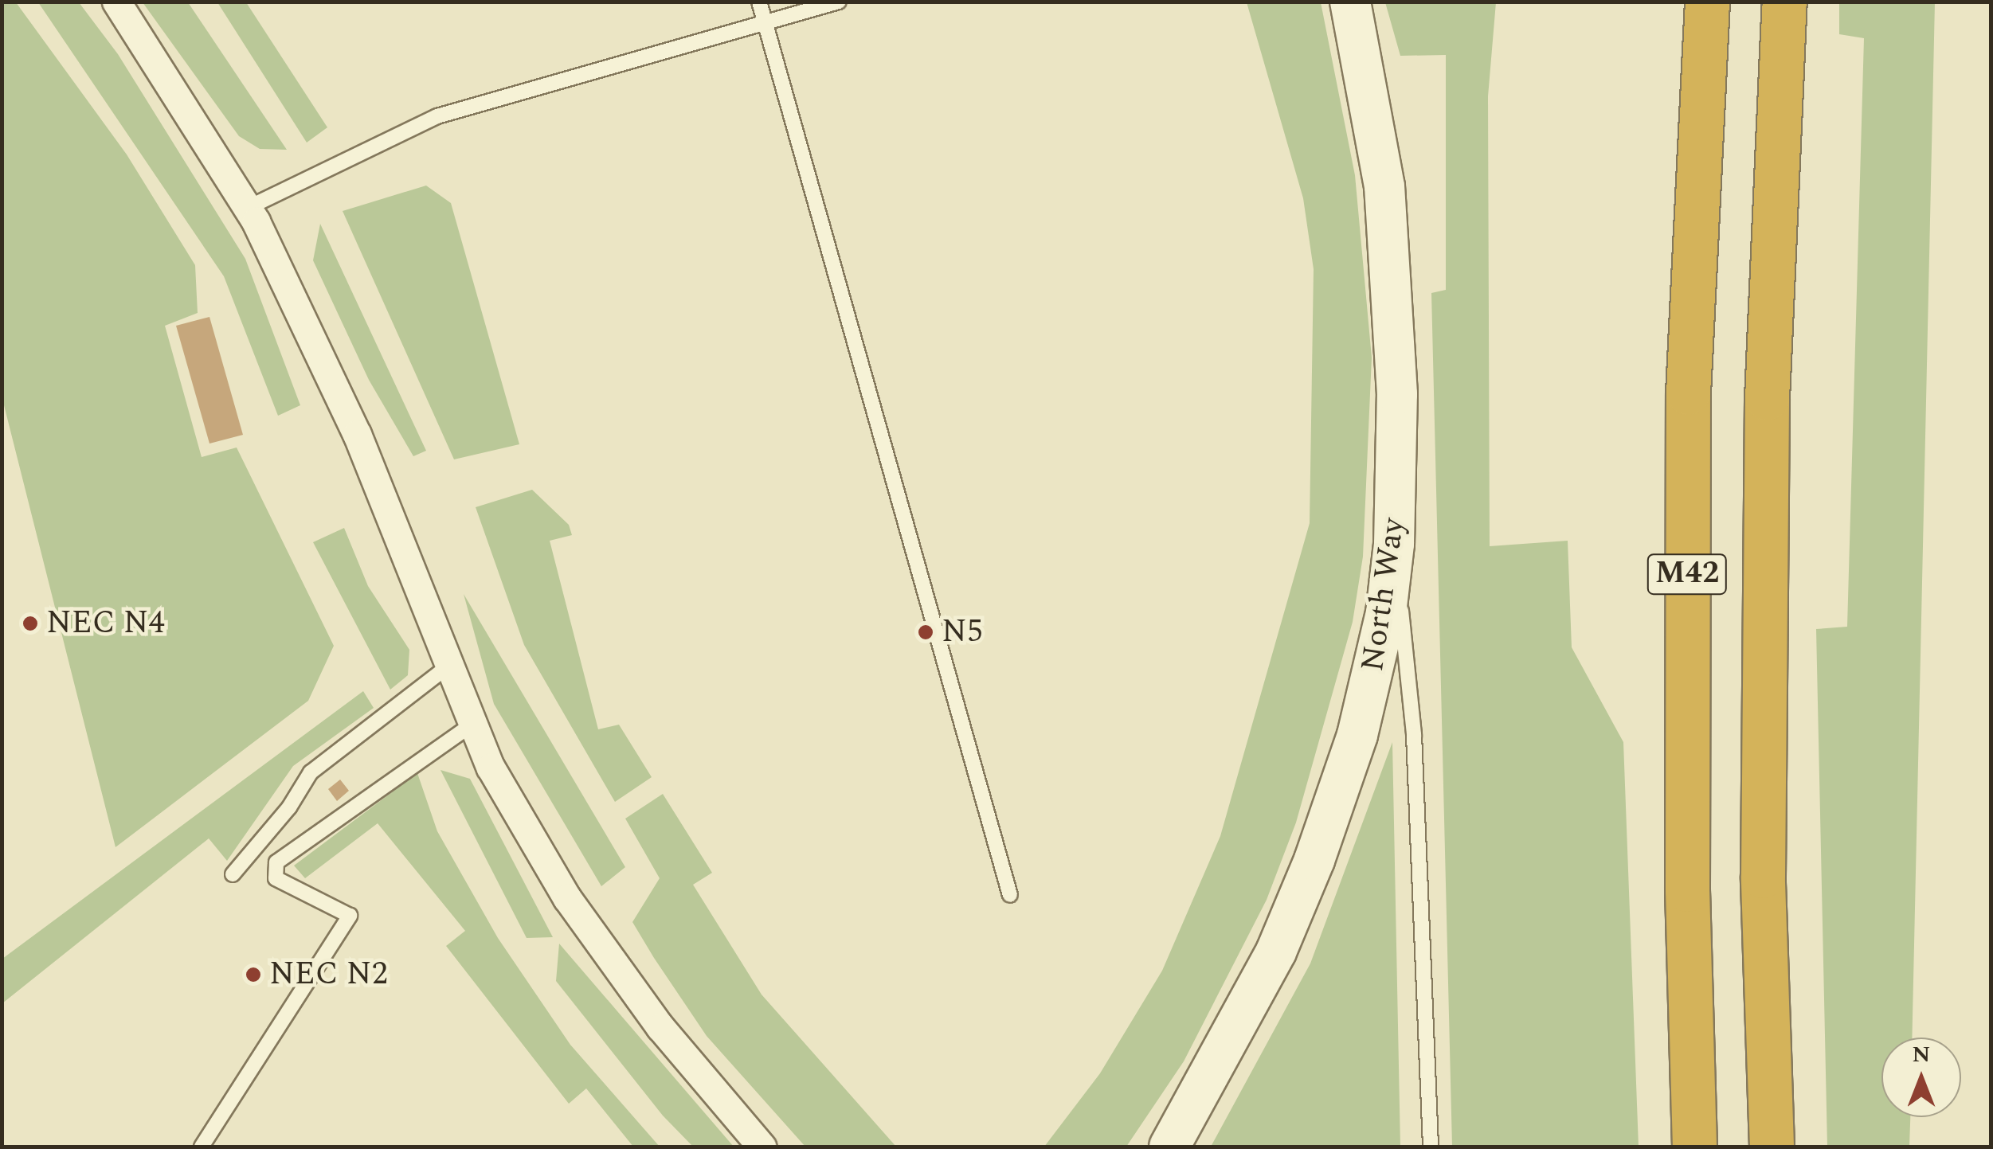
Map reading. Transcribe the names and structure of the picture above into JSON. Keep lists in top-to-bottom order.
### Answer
{
  "streets": {
    "highway": ["M42"],
    "street": ["North Way"]
  },
  "places": ["NEC N4", "N5", "NEC N2"],
  "north": "top"
}
